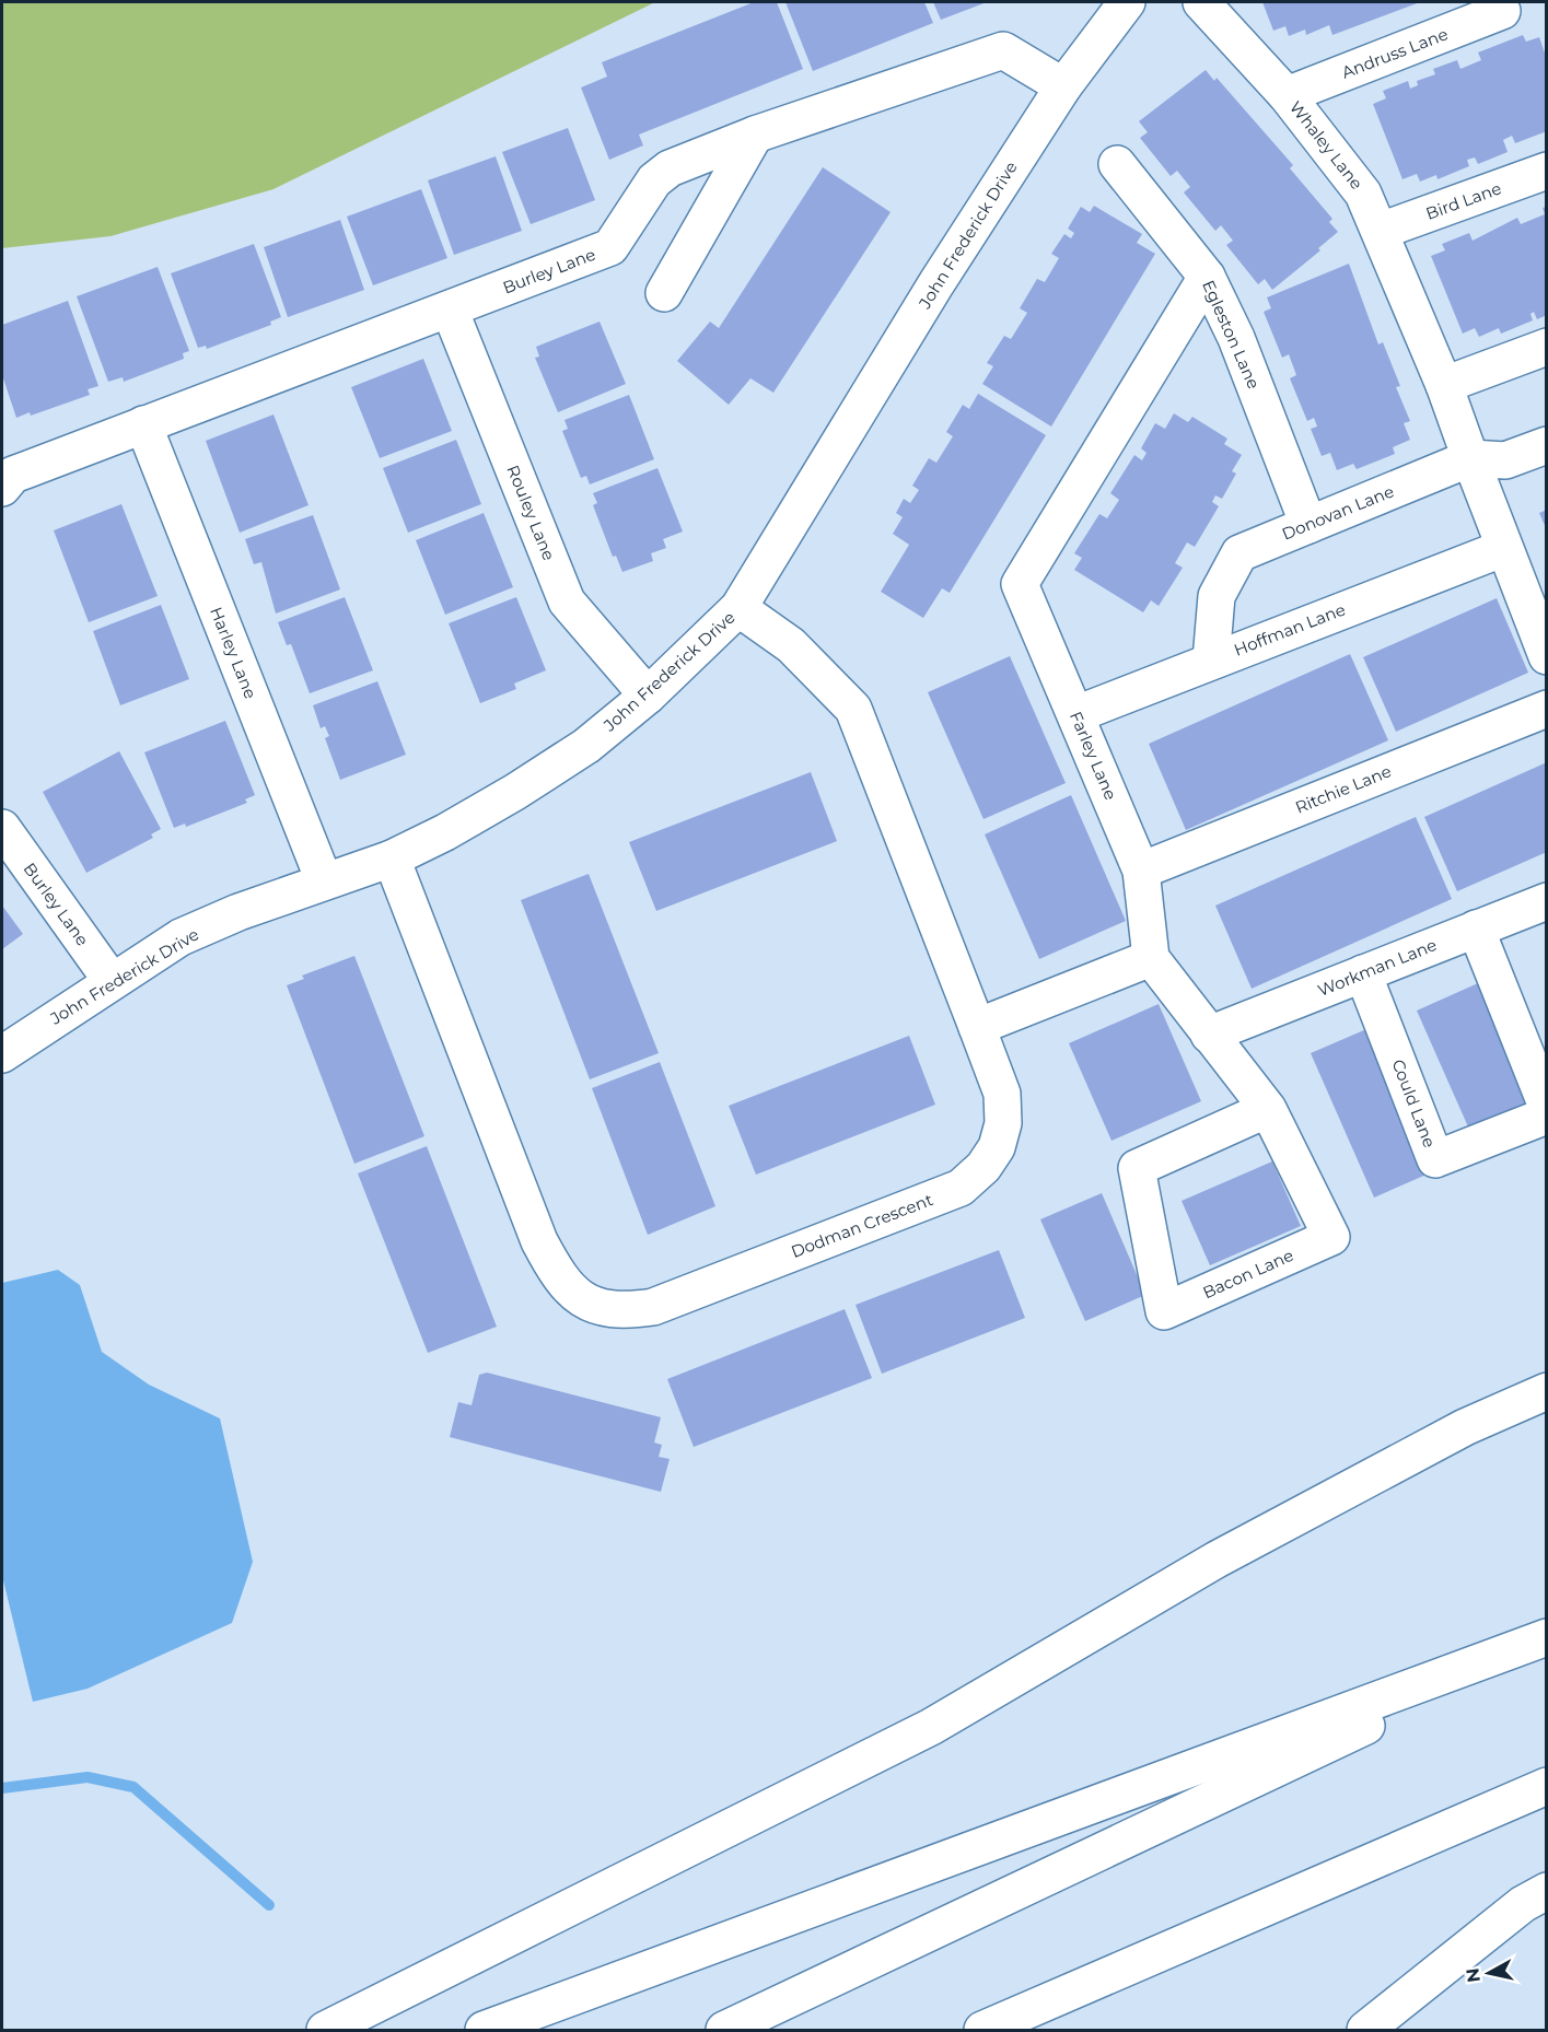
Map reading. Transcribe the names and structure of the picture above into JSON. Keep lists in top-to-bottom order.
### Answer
{
  "streets": {
    "main road": [
      "Andruss Lane",
      "Whaley Lane",
      "Bird Lane",
      "John Frederick Drive",
      "Burley Lane",
      "Egleston Lane",
      "Rouley Lane",
      "Donovan Lane",
      "Hoffman Lane",
      "Harley Lane",
      "Farley Lane",
      "Ritchie Lane",
      "Workman Lane",
      "Could Lane",
      "Dodman Crescent",
      "Bacon Lane"
    ]
  },
  "crossings": [
    ["Andruss Lane", "Whaley Lane"],
    ["Whaley Lane", "Bird Lane"],
    ["John Frederick Drive", "Burley Lane"],
    ["John Frederick Drive", "Rouley Lane"],
    ["John Frederick Drive", "Harley Lane"],
    ["John Frederick Drive", "Dodman Crescent"],
    ["Burley Lane", "Rouley Lane"],
    ["Burley Lane", "Harley Lane"],
    ["Egleston Lane", "Donovan Lane"],
    ["Egleston Lane", "Farley Lane"],
    ["Donovan Lane", "Hoffman Lane"],
    ["Hoffman Lane", "Farley Lane"],
    ["Farley Lane", "Ritchie Lane"],
    ["Farley Lane", "Workman Lane"],
    ["Farley Lane", "Bacon Lane"],
    ["Workman Lane", "Could Lane"]
  ],
  "north": "left"
}
